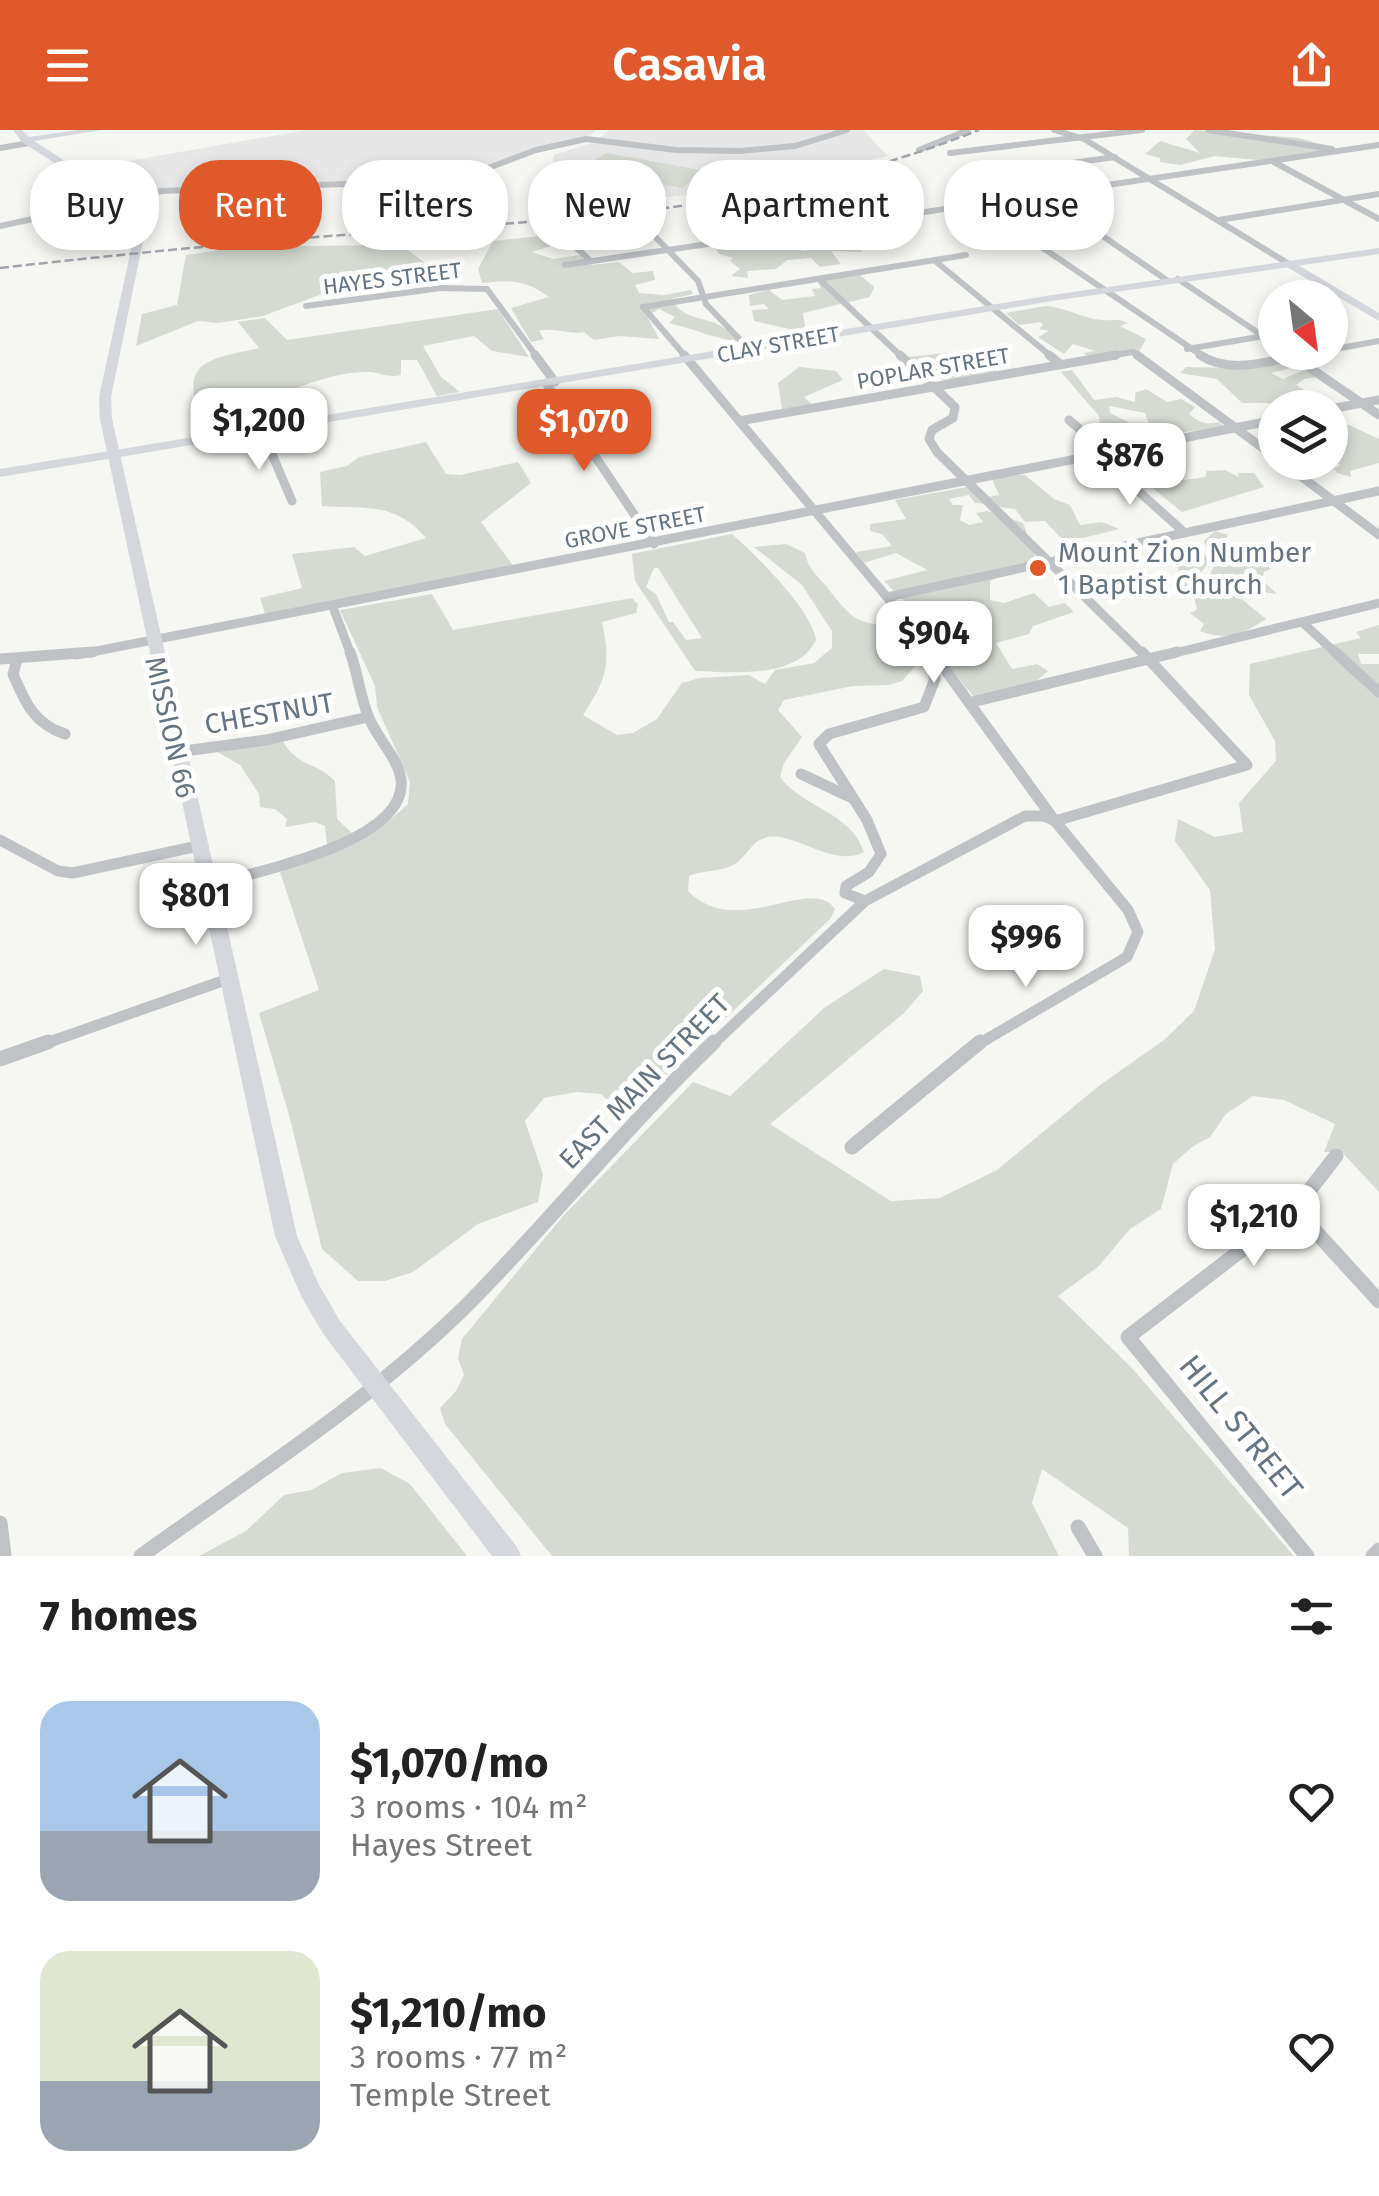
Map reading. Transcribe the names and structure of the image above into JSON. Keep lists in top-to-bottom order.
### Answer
{
  "streets": {
    "street": [
      "HAYES STREET",
      "CLAY STREET",
      "POPLAR STREET",
      "GROVE STREET",
      "CHESTNUT",
      "MISSION 66",
      "EAST MAIN STREET",
      "HILL STREET"
    ]
  },
  "crossings": [
    ["HAYES STREET", "CLAY STREET"],
    ["HAYES STREET", "GROVE STREET"],
    ["CLAY STREET", "MISSION 66"],
    ["POPLAR STREET", "GROVE STREET"],
    ["GROVE STREET", "MISSION 66"],
    ["CHESTNUT", "MISSION 66"],
    ["MISSION 66", "EAST MAIN STREET"]
  ],
  "places": ["Mount Zion Number 1 Baptist Church"],
  "north": "bottom right",
  "page": {
    "header": "Casavia",
    "chip": [
      "Buy",
      "Rent",
      "Filters",
      "New",
      "Apartment",
      "House"
    ],
    "price": [
      "$1,200",
      "$1,070",
      "$876",
      "$904",
      "$801",
      "$996",
      "$1,210"
    ],
    "heading": "7 homes",
    "list": [
      {
        "name": "$1,070/mo",
        "note": "3 rooms · 104 m² · Hayes Street"
      },
      {
        "name": "$1,210/mo",
        "note": "3 rooms · 77 m² · Temple Street"
      }
    ]
  }
}
